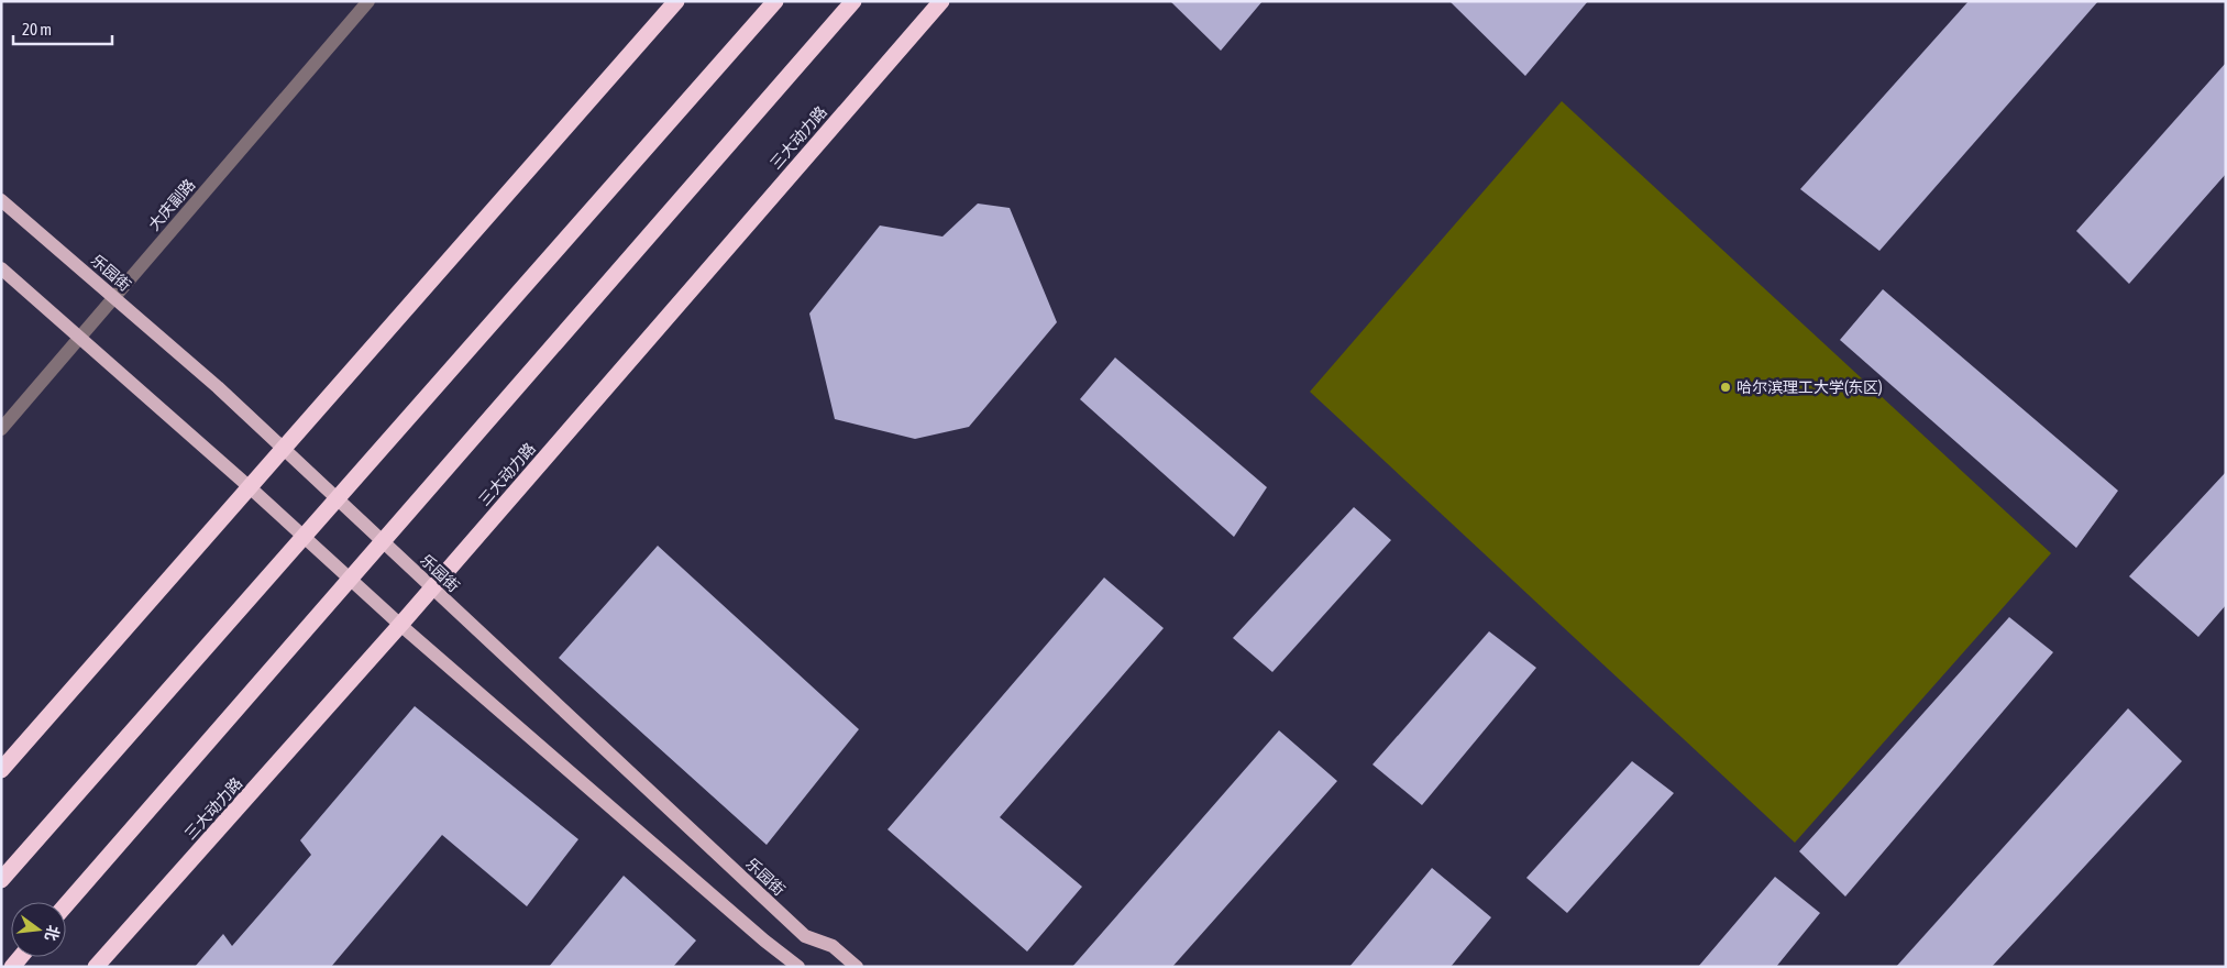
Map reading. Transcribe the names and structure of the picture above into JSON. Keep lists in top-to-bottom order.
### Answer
{
  "streets": {
    "highway": ["三大动力路"],
    "main road": ["乐园街"],
    "street": ["大庆副路"]
  },
  "crossings": [
    ["三大动力路", "乐园街"],
    ["大庆副路", "乐园街"]
  ],
  "places": ["哈尔滨理工大学(东区)"],
  "scale_bar": "20 m",
  "north": "right"
}
